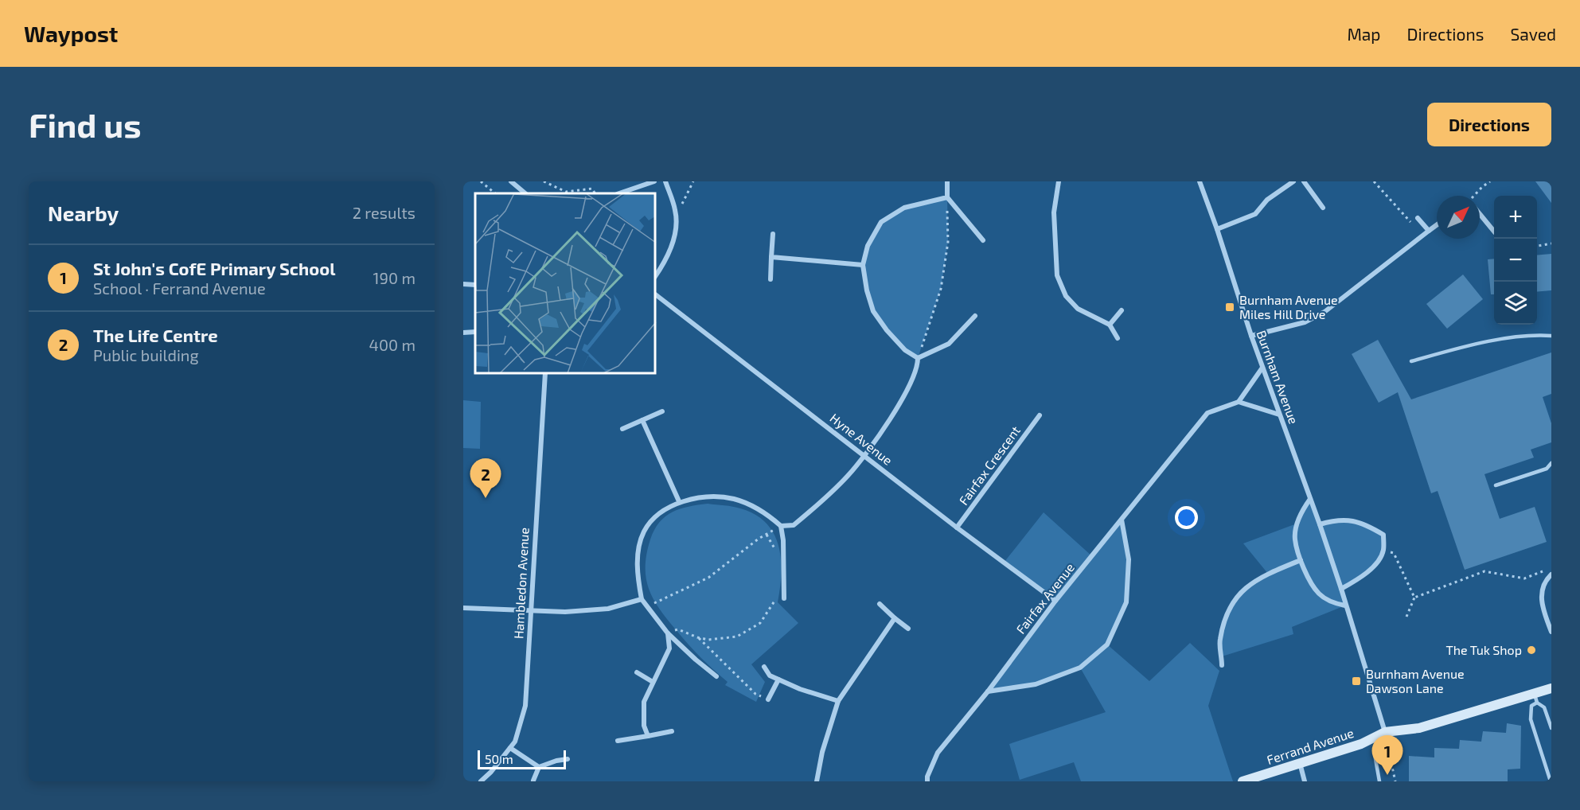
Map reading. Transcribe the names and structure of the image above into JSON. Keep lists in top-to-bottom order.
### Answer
{
  "streets": {
    "street": [
      "Burnham Avenue",
      "Hyne Avenue",
      "Fairfax Crescent",
      "Hambledon Avenue",
      "Fairfax Avenue",
      "Ferrand Avenue"
    ]
  },
  "crossings": [
    ["Burnham Avenue", "Ferrand Avenue"],
    ["Hyne Avenue", "Fairfax Crescent"],
    ["Hyne Avenue", "Fairfax Avenue"]
  ],
  "places": {
    "transit": ["Burnham Avenue Miles Hill Drive", "Burnham Avenue Dawson Lane"],
    "other": ["The Tuk Shop"]
  },
  "scale_bar": "50 m",
  "north": "top right",
  "page": {
    "header": "Waypost",
    "nav": ["Map", "Directions", "Saved"],
    "buttons": "Directions",
    "title": "Find us",
    "heading": ["Nearby", "2 results"],
    "map_buttons": ["+", "−"],
    "list": [
      {
        "mark": "1",
        "name": "St John's CofE Primary School",
        "note": "School · Ferrand Avenue",
        "value": "190 m"
      },
      {
        "mark": "2",
        "name": "The Life Centre",
        "note": "Public building",
        "value": "400 m"
      }
    ],
    "pins": ["2", "1"],
    "scale": "50 m"
  }
}
